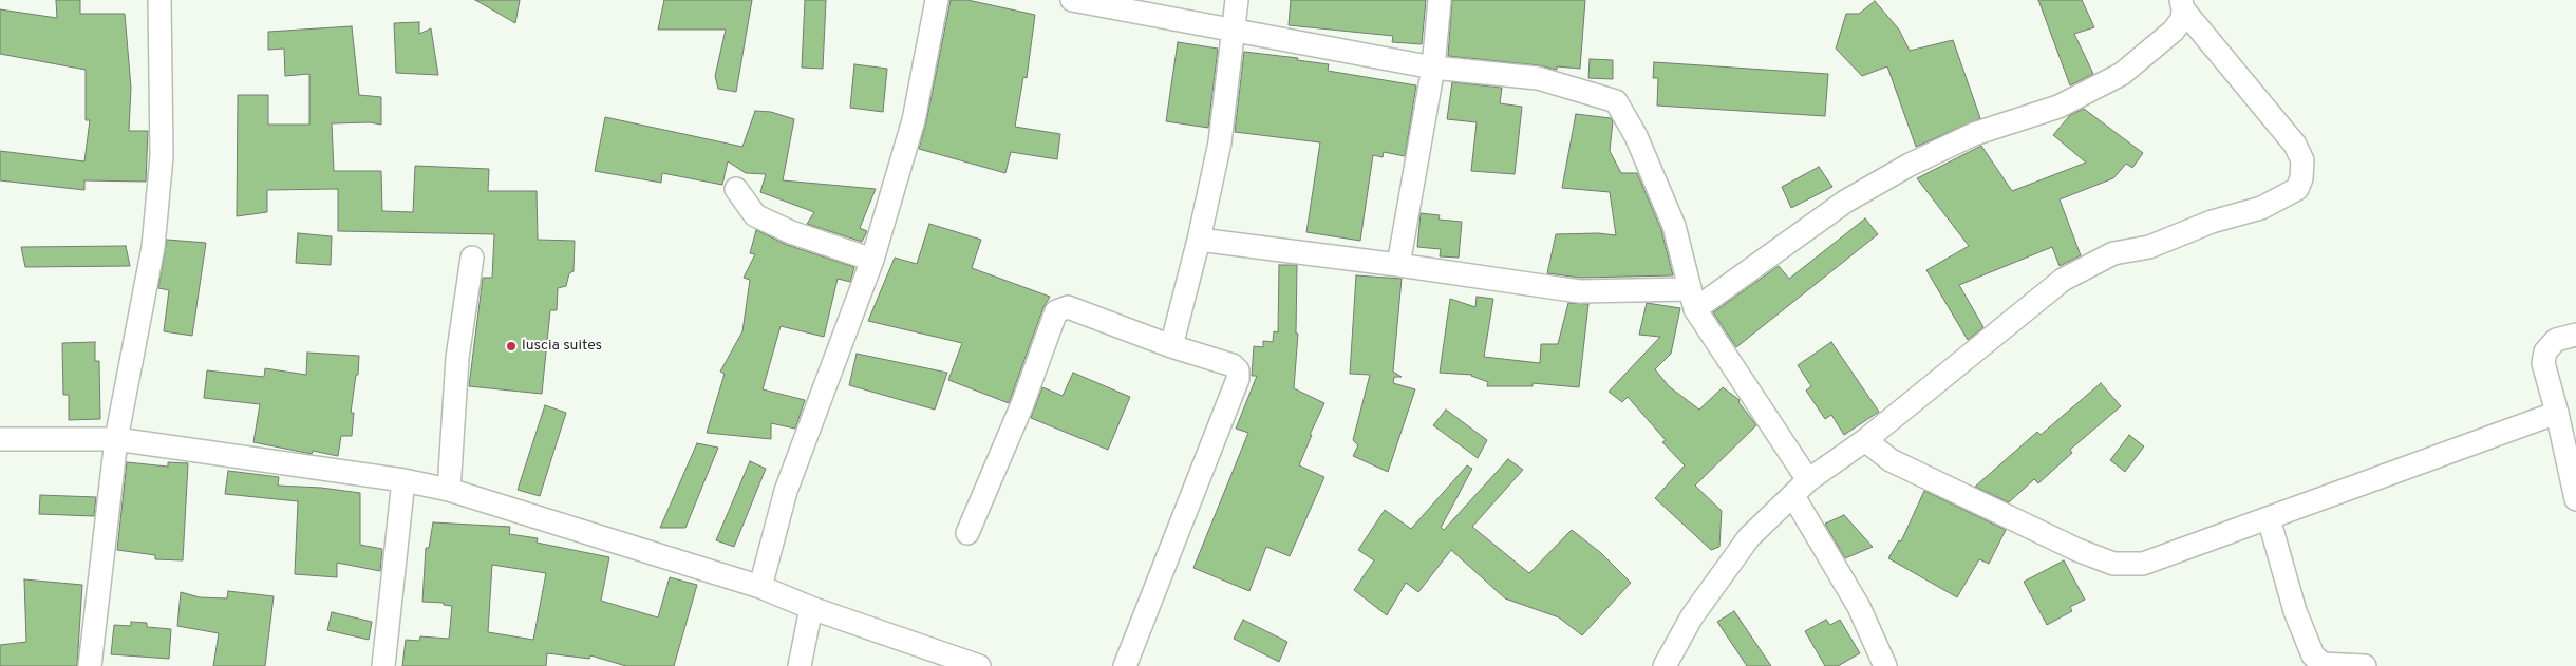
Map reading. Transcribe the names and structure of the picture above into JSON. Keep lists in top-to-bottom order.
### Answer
{
  "places": ["luscia suites"]
}
